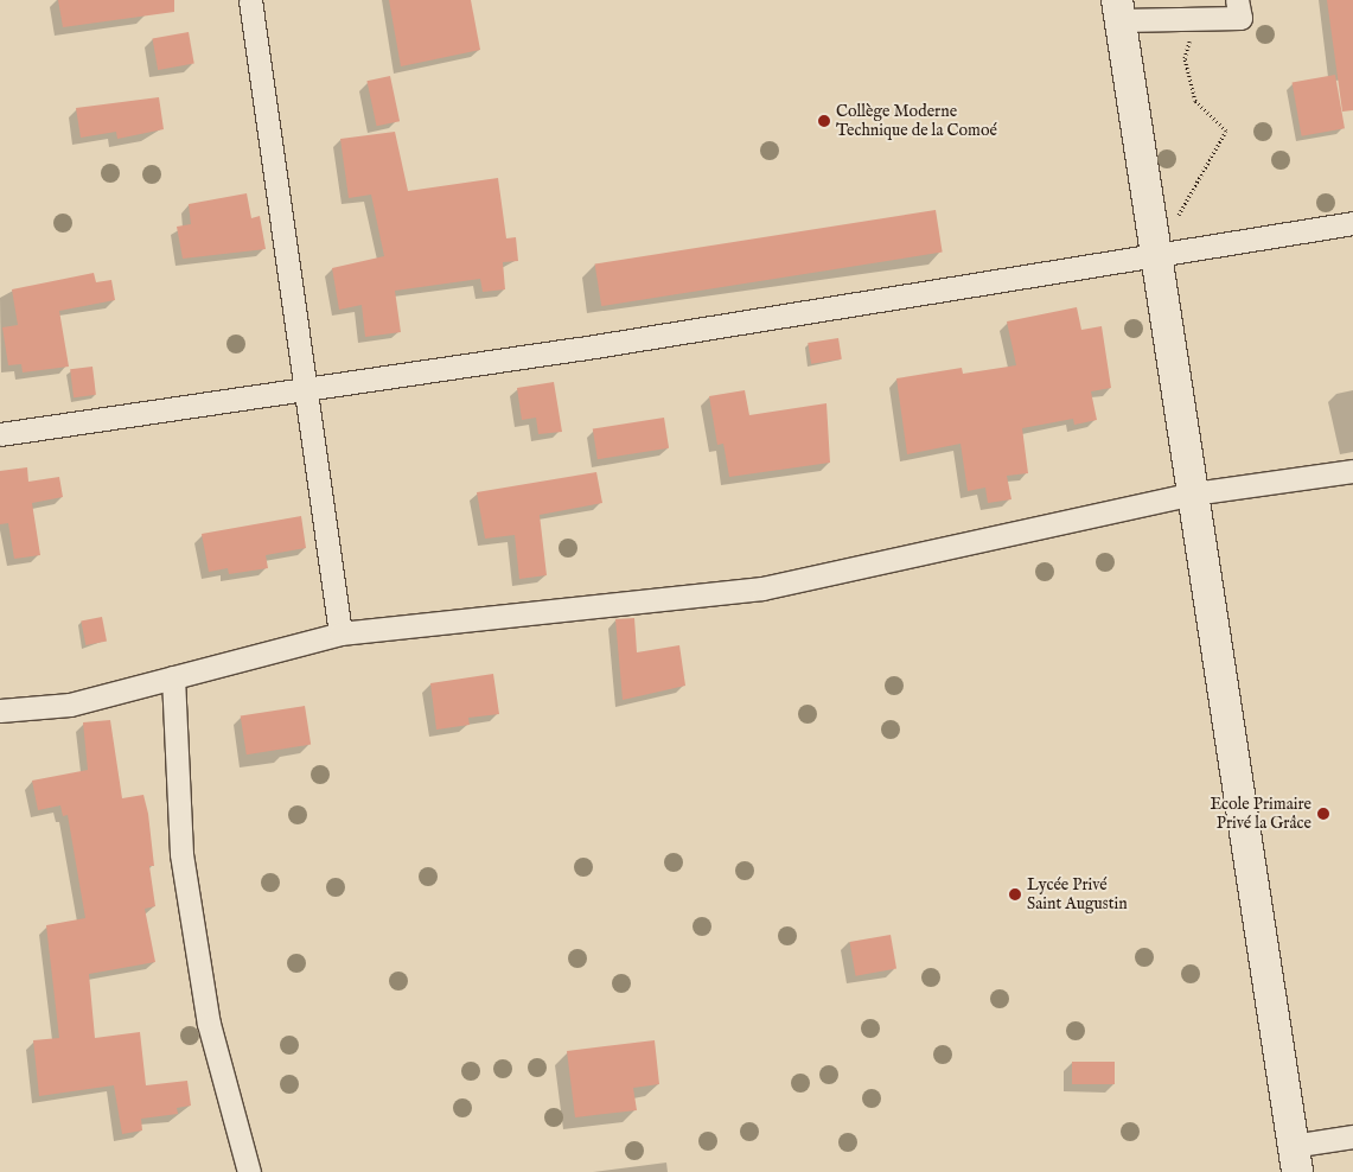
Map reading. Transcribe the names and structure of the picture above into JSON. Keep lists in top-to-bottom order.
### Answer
{
  "places": ["Collège Moderne Technique de la Comoé", "Ecole Primaire Privé la Grâce", "Lycée Privé Saint Augustin"]
}
